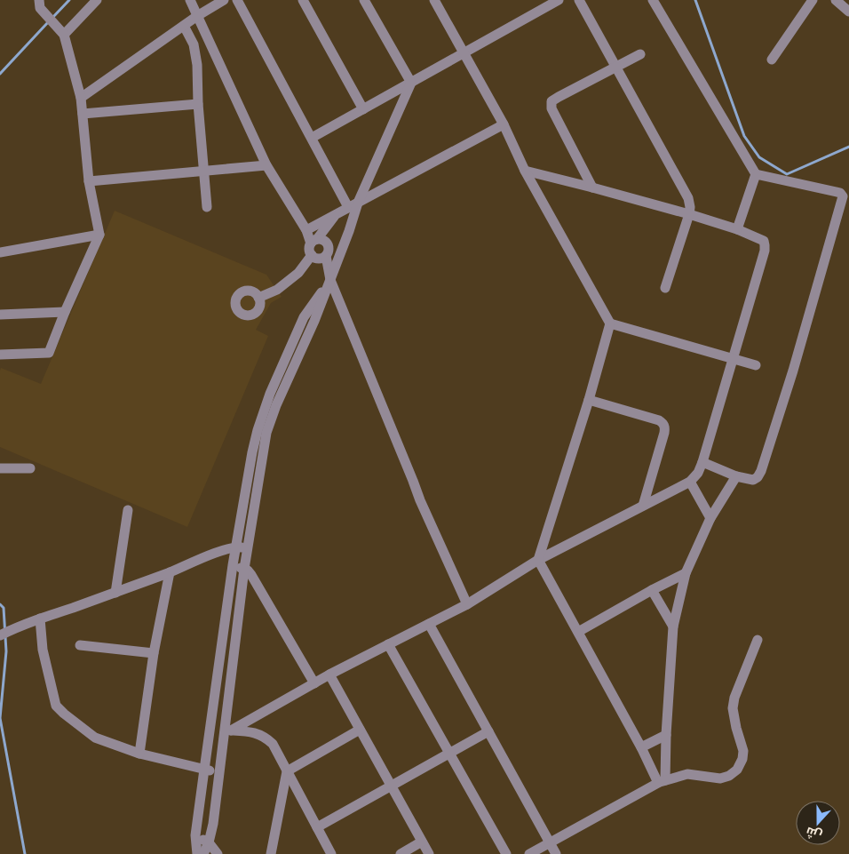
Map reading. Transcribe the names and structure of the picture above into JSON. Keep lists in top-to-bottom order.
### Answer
{
  "north": "bottom"
}
